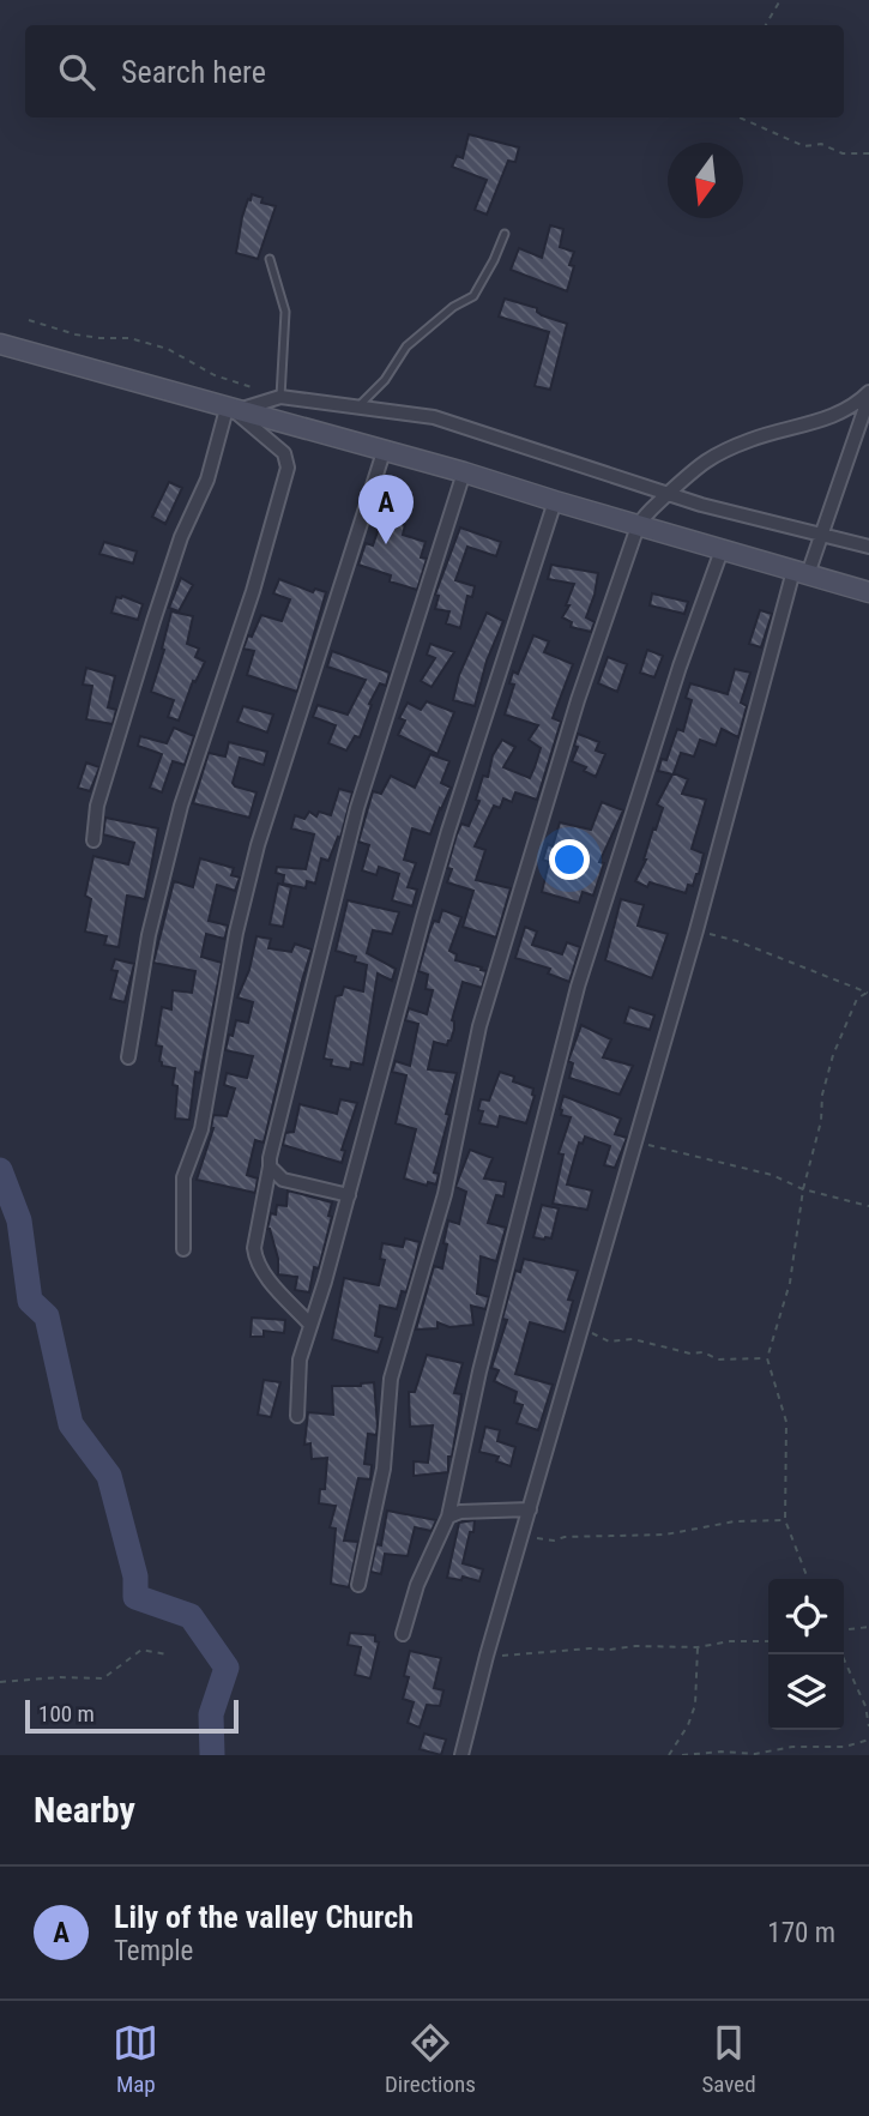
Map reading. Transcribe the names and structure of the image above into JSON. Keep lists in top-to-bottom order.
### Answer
{
  "scale_bar": "100 m",
  "north": "bottom",
  "page": {
    "search": "Search here",
    "pins": "A",
    "scale": "100 m",
    "heading": "Nearby",
    "list": [
      {
        "mark": "A",
        "name": "Lily of the valley Church",
        "note": "Temple",
        "value": "170 m"
      }
    ],
    "nav": ["Map", "Directions", "Saved"]
  }
}
